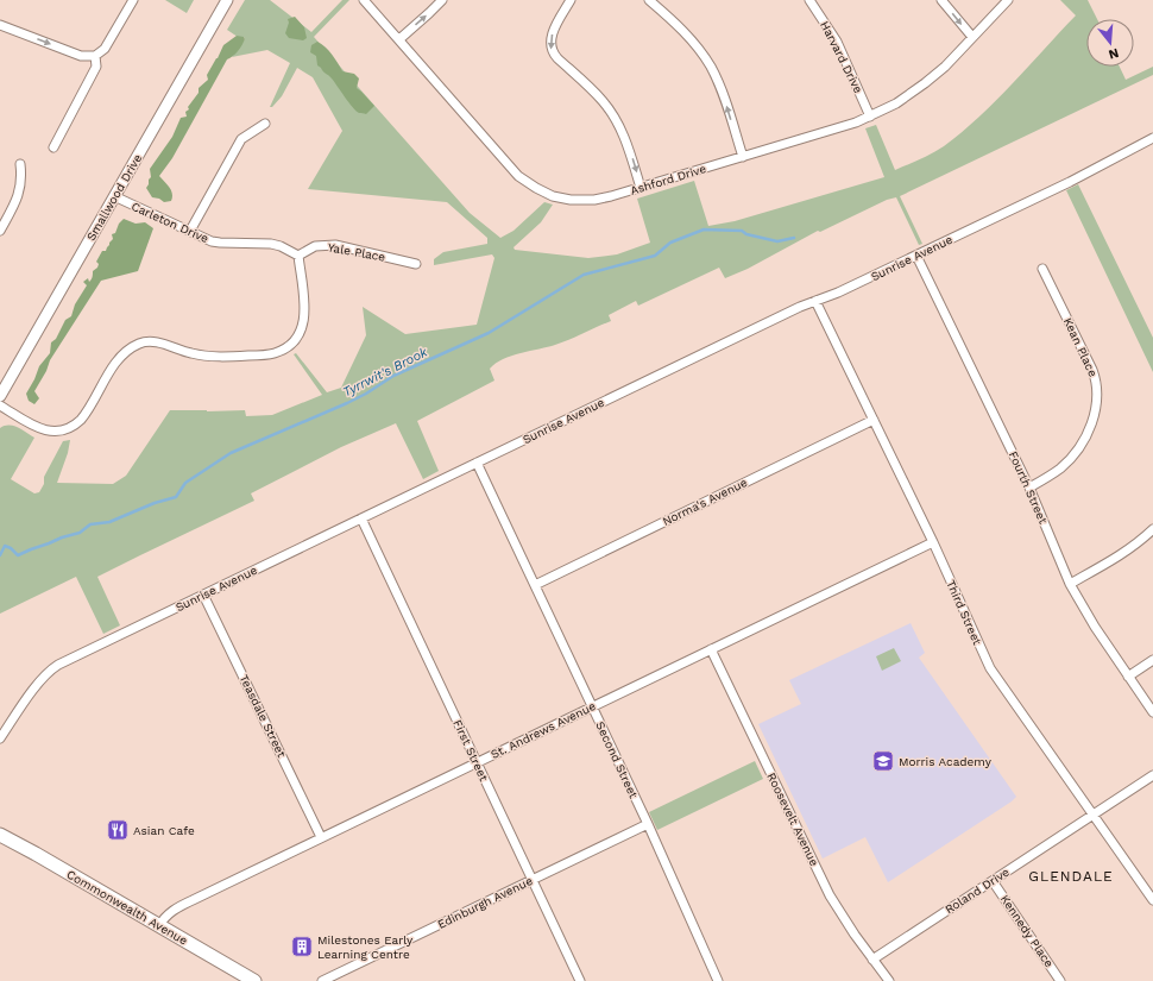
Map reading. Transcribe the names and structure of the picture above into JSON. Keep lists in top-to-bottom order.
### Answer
{
  "streets": {
    "main road": ["Commonwealth Avenue"],
    "street": [
      "Harvard Drive",
      "Ashford Drive",
      "Smallwood Drive",
      "Carleton Drive",
      "Yale Place",
      "Sunrise Avenue",
      "Kean Place",
      "Fourth Street",
      "Norma's Avenue",
      "Third Street",
      "Teasdale Street",
      "St. Andrews Avenue",
      "First Street",
      "Second Street",
      "Roosevelt Avenue",
      "Roland Drive",
      "Edinburgh Avenue",
      "Kennedy Place"
    ]
  },
  "crossings": [
    ["Harvard Drive", "Ashford Drive"],
    ["Smallwood Drive", "Carleton Drive"],
    ["Carleton Drive", "Yale Place"],
    ["Sunrise Avenue", "Fourth Street"],
    ["Sunrise Avenue", "Third Street"],
    ["Sunrise Avenue", "Teasdale Street"],
    ["Sunrise Avenue", "First Street"],
    ["Sunrise Avenue", "Second Street"],
    ["Kean Place", "Fourth Street"],
    ["Norma's Avenue", "Third Street"],
    ["Norma's Avenue", "Second Street"],
    ["Third Street", "St. Andrews Avenue"],
    ["Third Street", "Roland Drive"],
    ["Teasdale Street", "St. Andrews Avenue"],
    ["St. Andrews Avenue", "First Street"],
    ["St. Andrews Avenue", "Second Street"],
    ["St. Andrews Avenue", "Roosevelt Avenue"],
    ["St. Andrews Avenue", "Commonwealth Avenue"],
    ["First Street", "Edinburgh Avenue"],
    ["Second Street", "Edinburgh Avenue"],
    ["Roosevelt Avenue", "Roland Drive"],
    ["Roland Drive", "Kennedy Place"]
  ],
  "districts": ["GLENDALE"],
  "water": ["Tyrrwit's Brook"],
  "places": {
    "school or university": ["Morris Academy"],
    "restaurant": ["Asian Cafe"],
    "building": ["Milestones Early Learning Centre"]
  },
  "north": "bottom"
}
